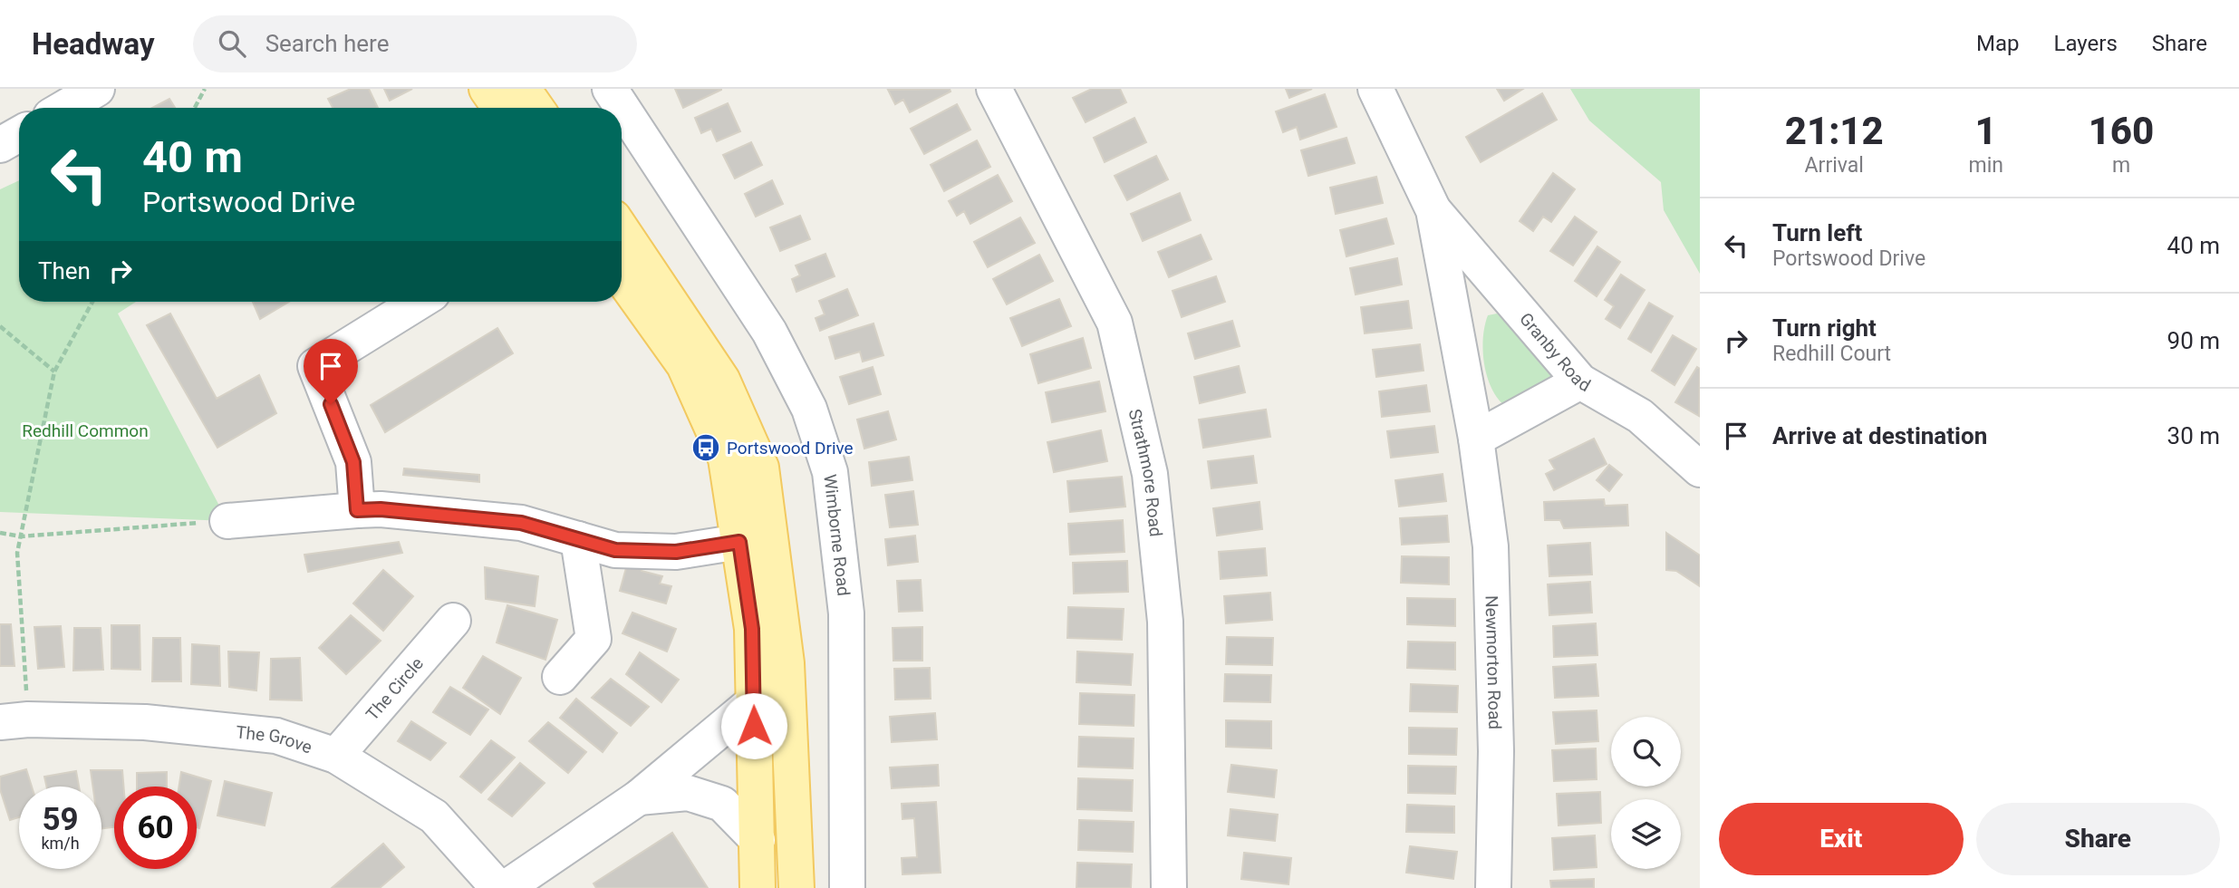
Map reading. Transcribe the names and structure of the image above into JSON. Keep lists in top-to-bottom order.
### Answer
{
  "streets": {
    "street": [
      "Granby Road",
      "Strathmore Road",
      "Wimborne Road",
      "Newmorton Road",
      "The Circle",
      "The Grove"
    ]
  },
  "crossings": [
    ["Granby Road", "Newmorton Road"],
    ["The Circle", "The Grove"]
  ],
  "parks": ["Redhill Common"],
  "places": {
    "bus stop": ["Portswood Drive"]
  },
  "page": {
    "header": "Headway",
    "search": "Search here",
    "nav": ["Map", "Layers", "Share"],
    "eta": [
      "21:12",
      "Arrival",
      "1",
      "min",
      "160",
      "m"
    ],
    "turn": ["40 m", "Portswood Drive"],
    "list": [
      {
        "name": "Turn left",
        "note": "Portswood Drive",
        "value": "40 m"
      },
      {
        "name": "Turn right",
        "note": "Redhill Court",
        "value": "90 m"
      },
      {
        "name": "Arrive at destination",
        "value": "30 m"
      }
    ],
    "then": "Then",
    "speed": "59 km/h",
    "limit": "60",
    "buttons": ["Exit", "Share"]
  }
}
